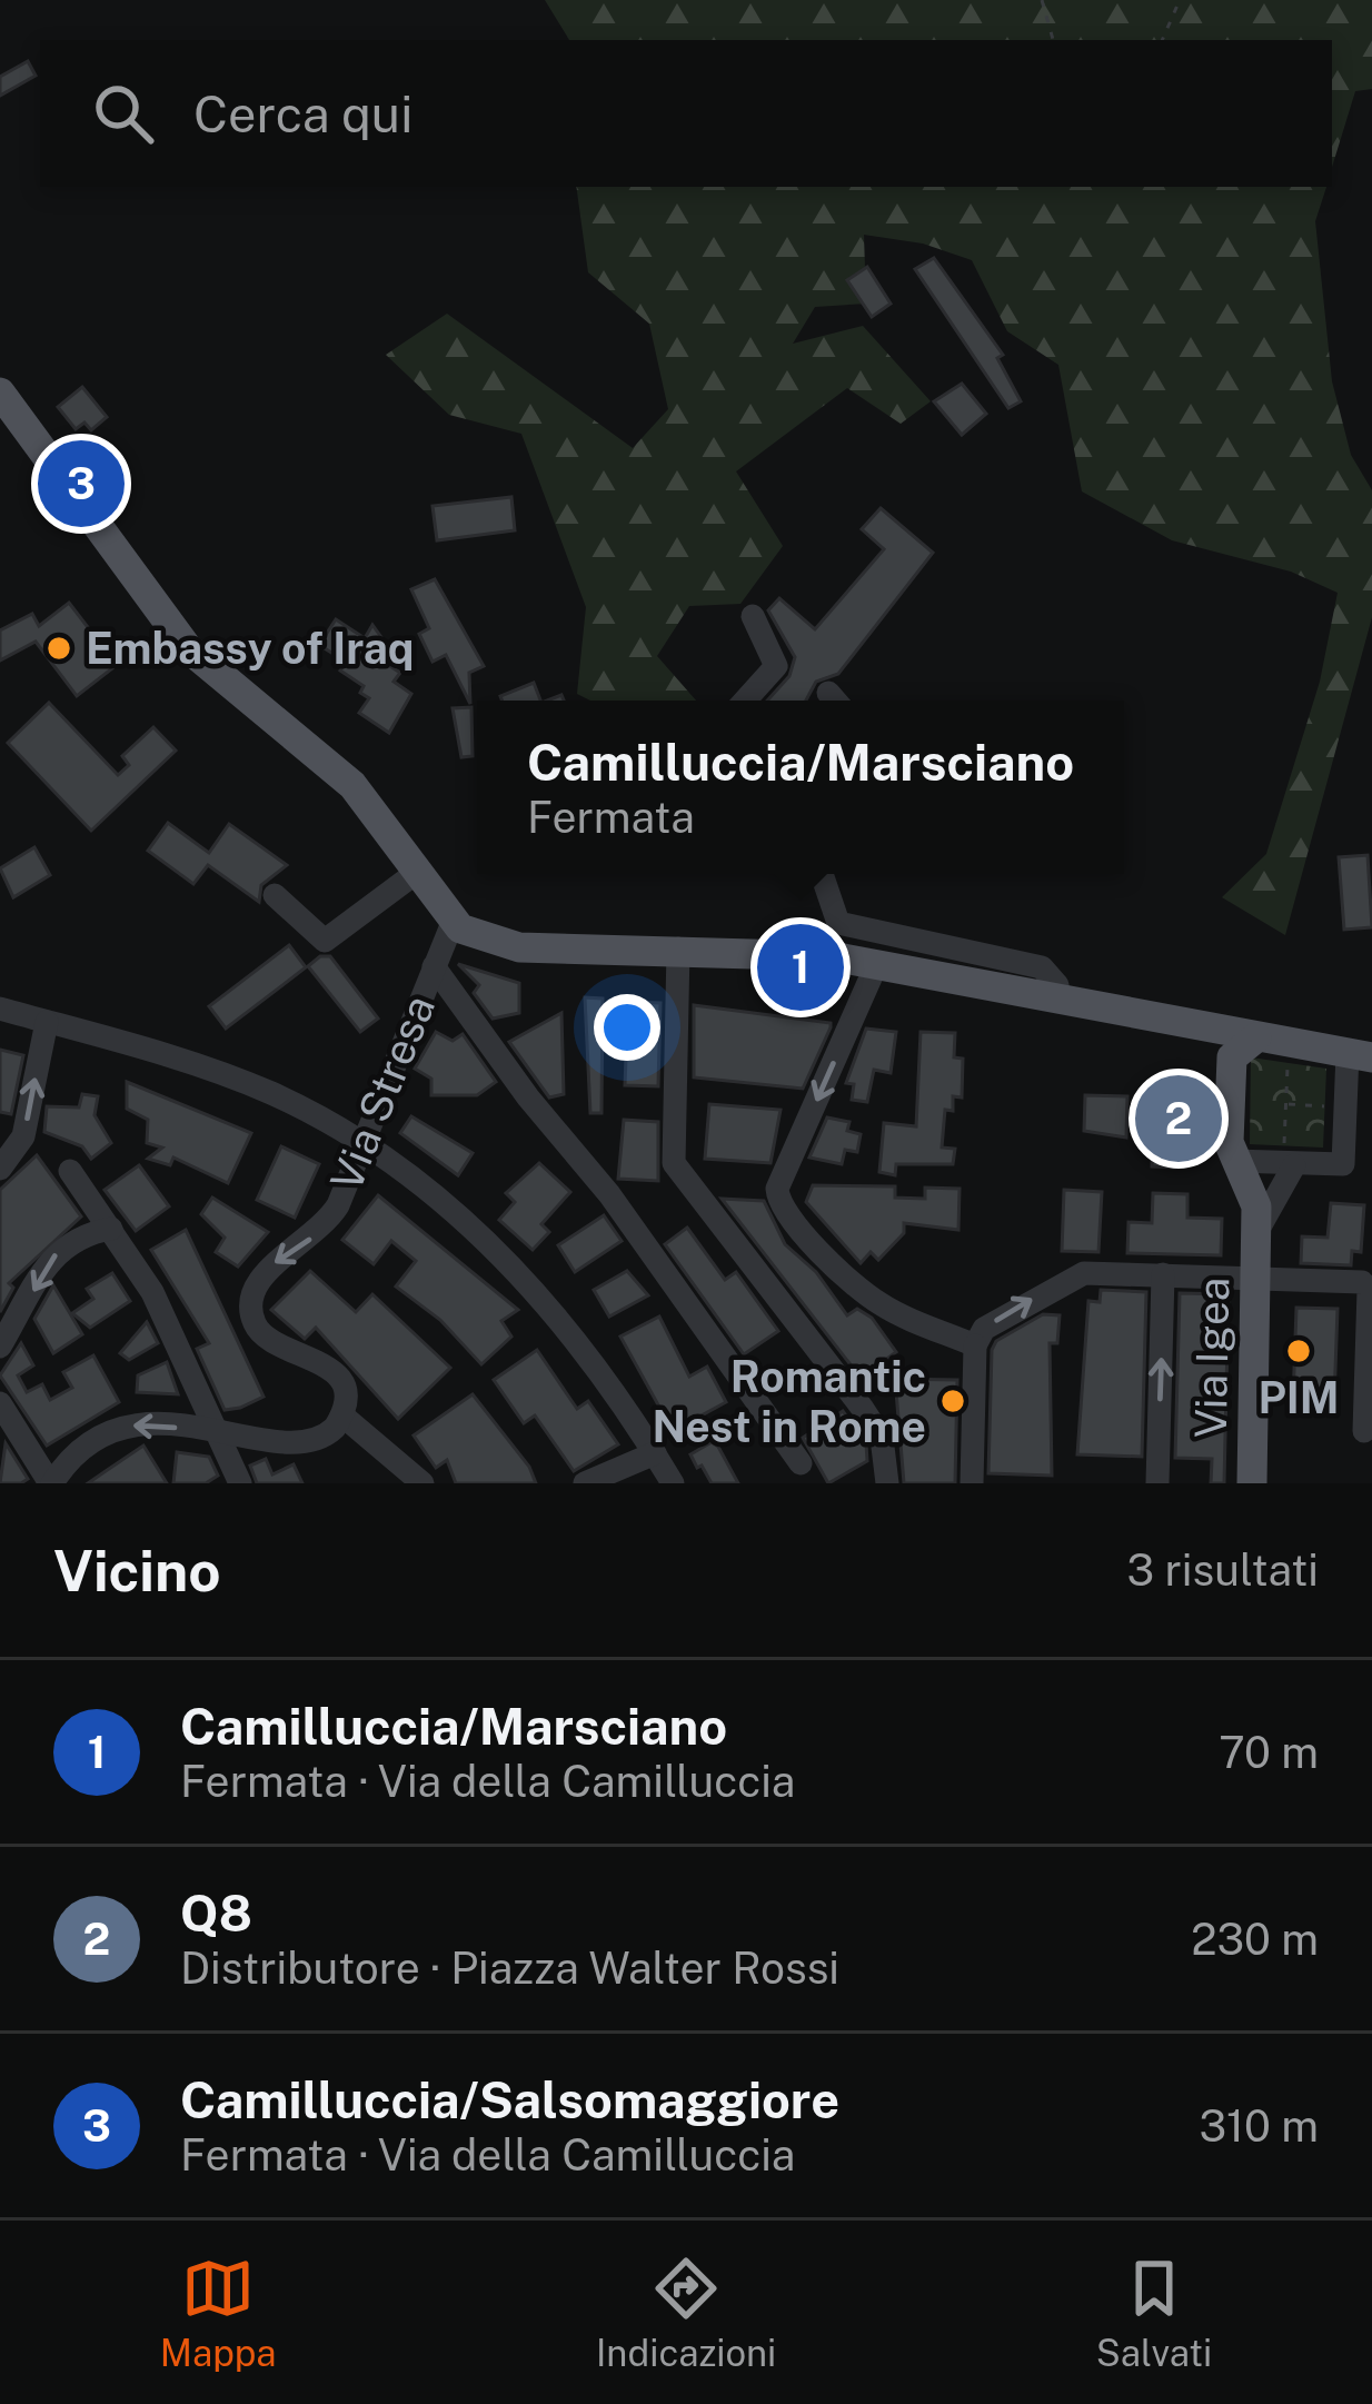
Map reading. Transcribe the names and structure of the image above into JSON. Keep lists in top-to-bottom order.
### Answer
{
  "streets": {
    "main road": ["Via Igea"],
    "street": ["Via Stresa"]
  },
  "places": ["Embassy of Iraq", "PIM", "Romantic Nest in Rome"],
  "page": {
    "search": "Cerca qui",
    "pins": ["3", "1", "2"],
    "popup": ["Camilluccia/Marsciano", "Fermata"],
    "heading": ["Vicino", "3 risultati"],
    "list": [
      {
        "mark": "1",
        "name": "Camilluccia/Marsciano",
        "note": "Fermata · Via della Camilluccia",
        "value": "70 m"
      },
      {
        "mark": "2",
        "name": "Q8",
        "note": "Distributore · Piazza Walter Rossi",
        "value": "230 m"
      },
      {
        "mark": "3",
        "name": "Camilluccia/Salsomaggiore",
        "note": "Fermata · Via della Camilluccia",
        "value": "310 m"
      }
    ],
    "nav": ["Mappa", "Indicazioni", "Salvati"]
  }
}
